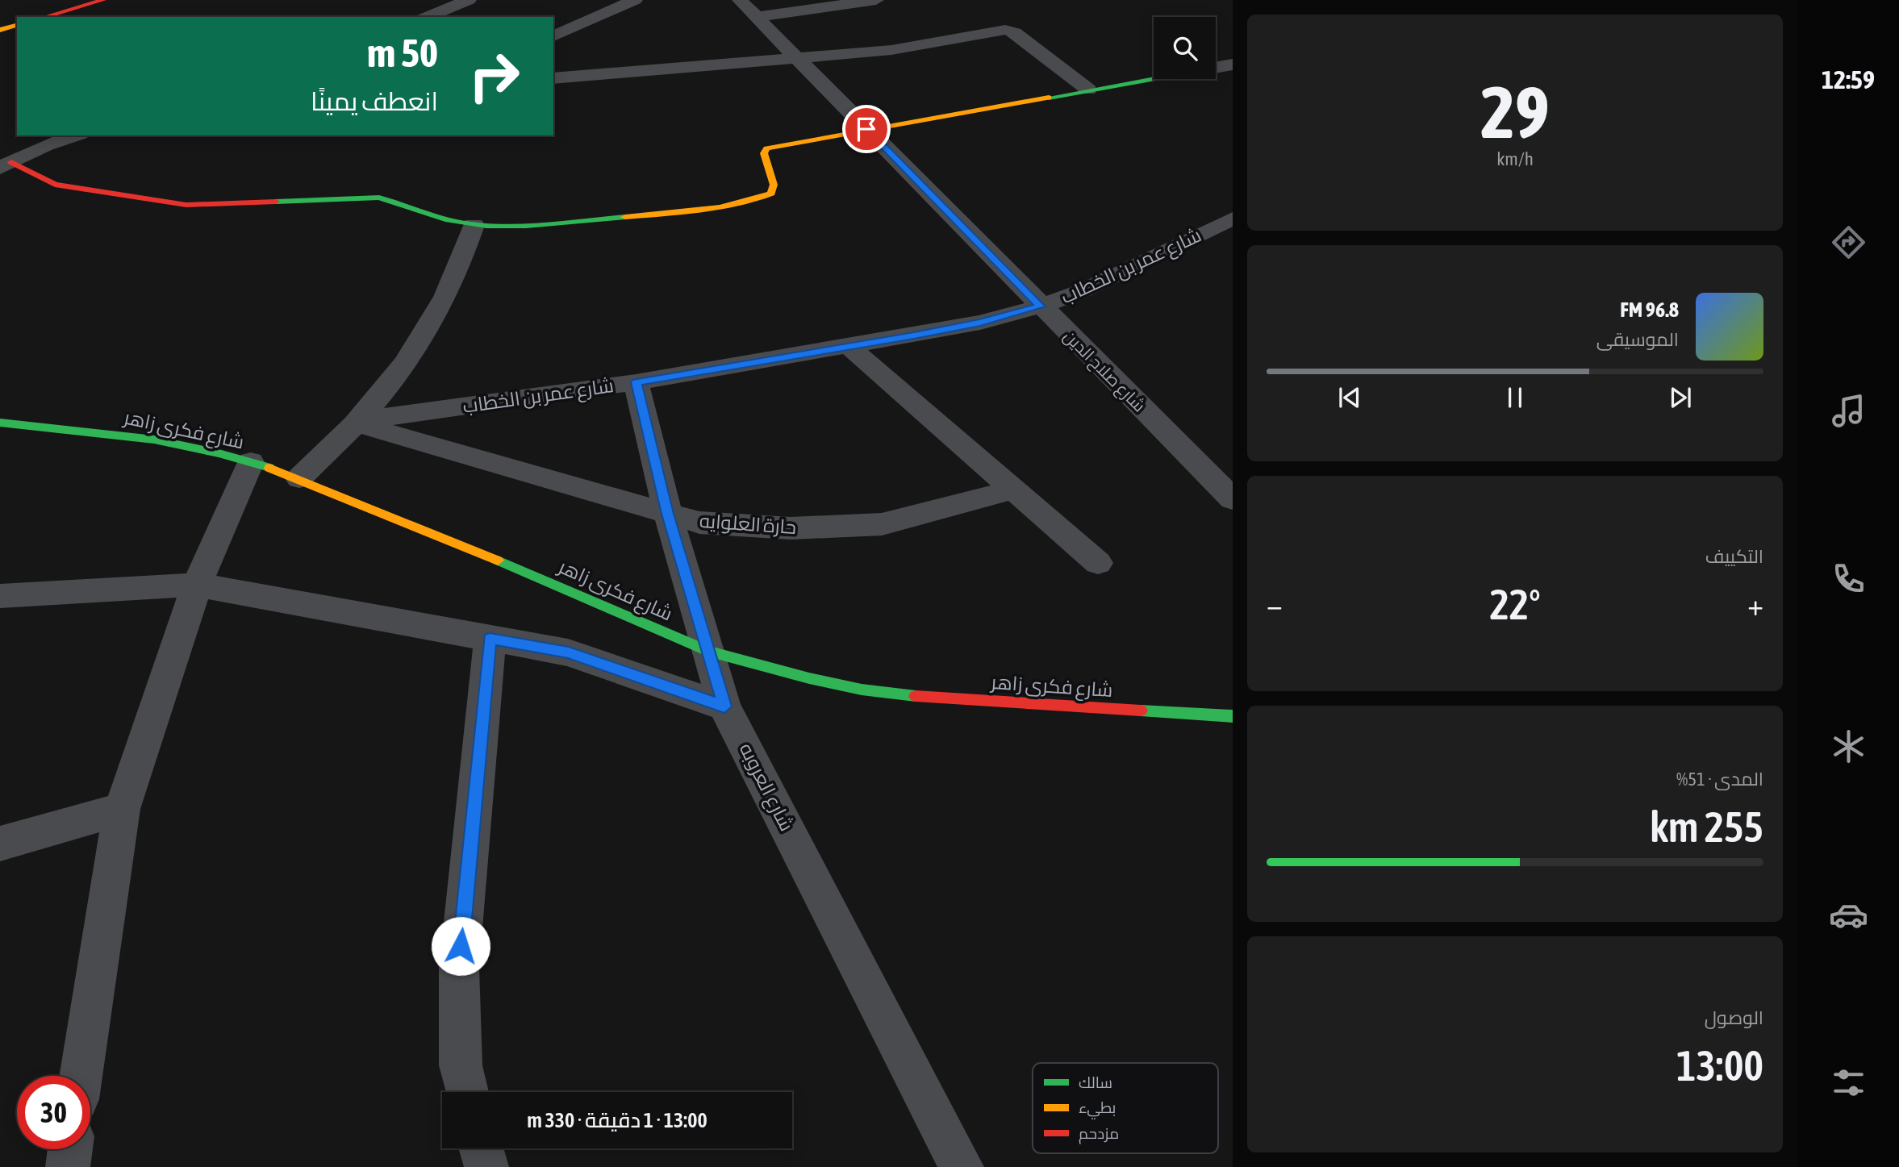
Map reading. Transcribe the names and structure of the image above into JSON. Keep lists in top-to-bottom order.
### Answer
{
  "streets": {
    "street": [
      "شارع عمر بن الخطاب",
      "شارع صلاح الدين",
      "شارع فكرى زاهر",
      "حارة العلوايه",
      "شارع العروبه"
    ]
  },
  "crossings": [
    ["شارع عمر بن الخطاب", "شارع صلاح الدين"],
    ["شارع عمر بن الخطاب", "حارة العلوايه"],
    ["شارع عمر بن الخطاب", "شارع العروبه"],
    ["شارع فكرى زاهر", "شارع العروبه"],
    ["حارة العلوايه", "شارع العروبه"]
  ],
  "legend": ["سالك", "بطيء", "مزدحم"],
  "page": {
    "tabs": "12:59",
    "tile": [
      ["29", "km/h"],
      "التكييف",
      ["المدى · 51%", "255 km"],
      ["الوصول", "13:00"]
    ],
    "turn": ["50 m", "انعطف يمينًا"],
    "song": ["96.8 FM", "الموسيقى"],
    "heat": ["−", "22°", "+"],
    "limit": "30",
    "trip": "13:00 · 1 دقيقة · 330 m"
  }
}
